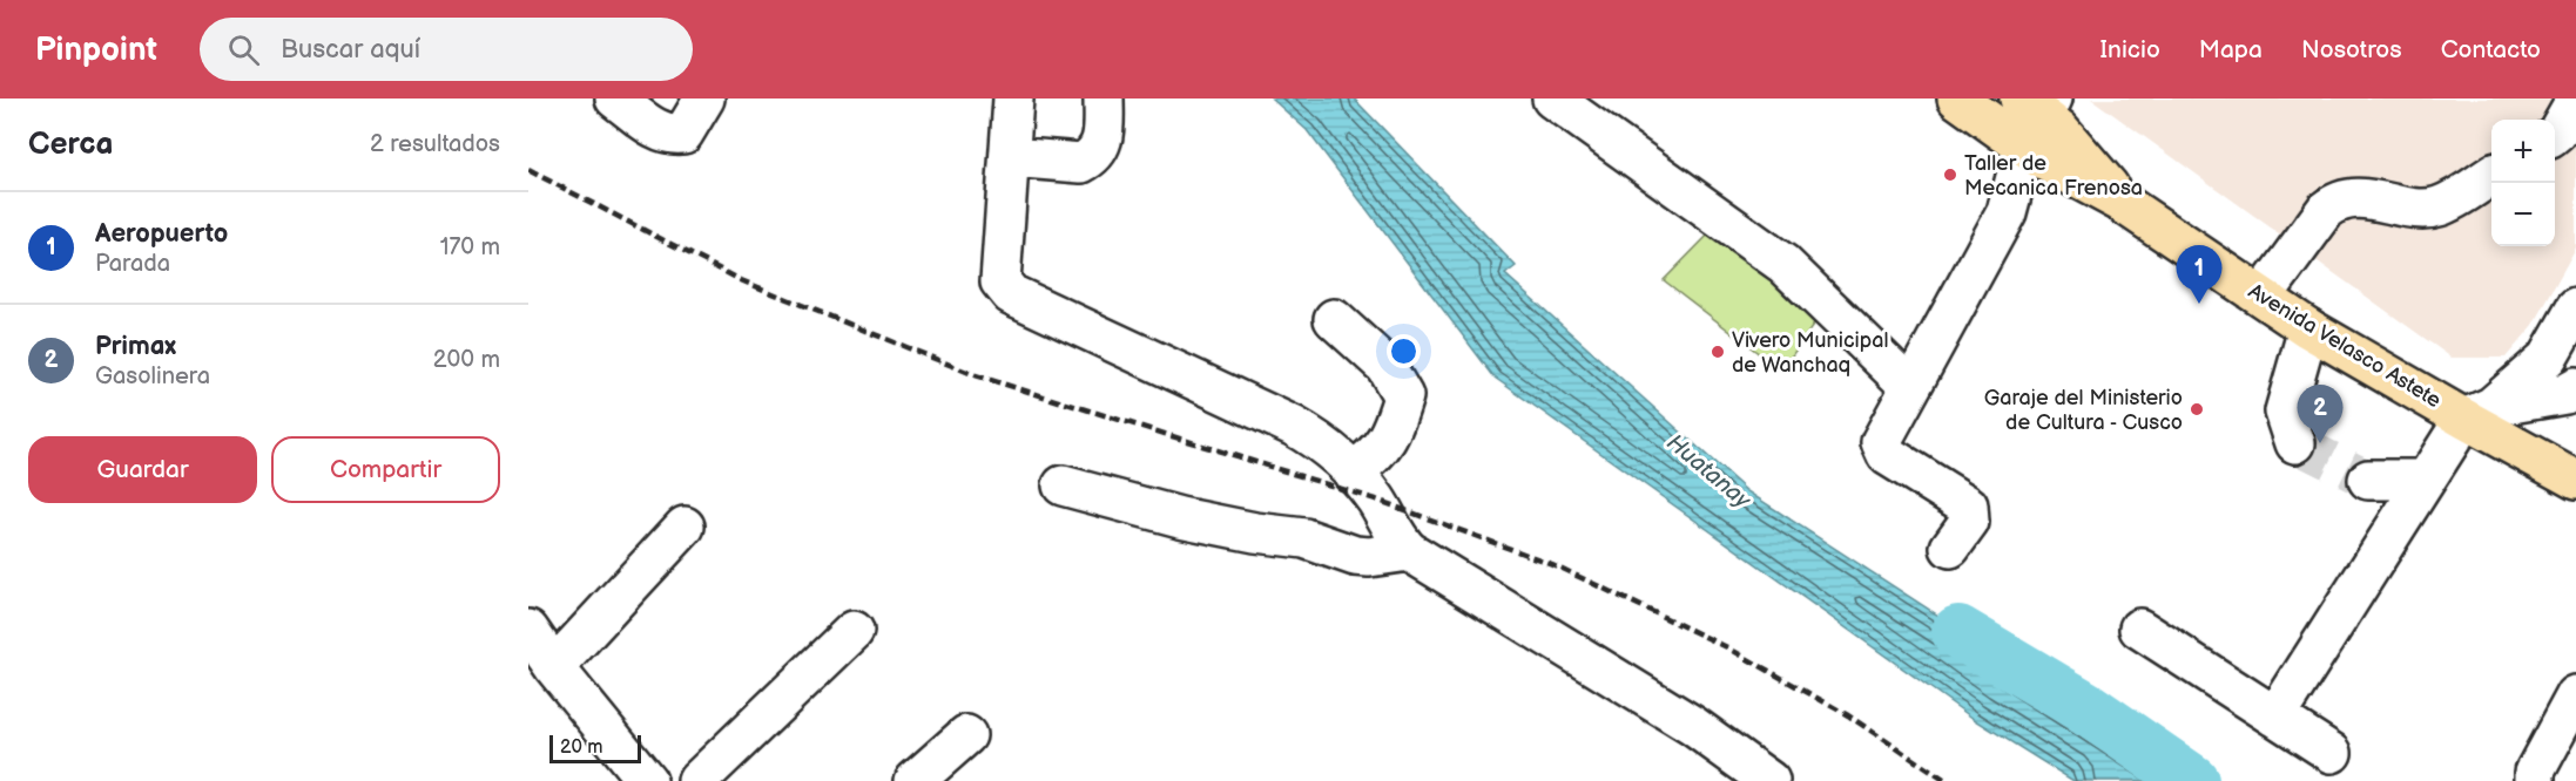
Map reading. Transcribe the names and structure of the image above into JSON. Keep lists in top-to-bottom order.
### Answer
{
  "streets": {
    "highway": ["Avenida Velasco Astete"]
  },
  "water": ["Huatanay"],
  "places": ["Taller de Mecanica Frenosa", "Vivero Municipal de Wanchaq", "Garaje del Ministerio de Cultura - Cusco"],
  "scale_bar": "20 m",
  "page": {
    "header": "Pinpoint",
    "search": "Buscar aquí",
    "nav": [
      "Inicio",
      "Mapa",
      "Nosotros",
      "Contacto"
    ],
    "heading": ["Cerca", "2 resultados"],
    "map_buttons": ["+", "−"],
    "list": [
      {
        "mark": "1",
        "name": "Aeropuerto",
        "note": "Parada",
        "value": "170 m"
      },
      {
        "mark": "2",
        "name": "Primax",
        "note": "Gasolinera",
        "value": "200 m"
      }
    ],
    "pins": ["1", "2"],
    "buttons": ["Guardar", "Compartir"],
    "scale": "20 m"
  }
}
